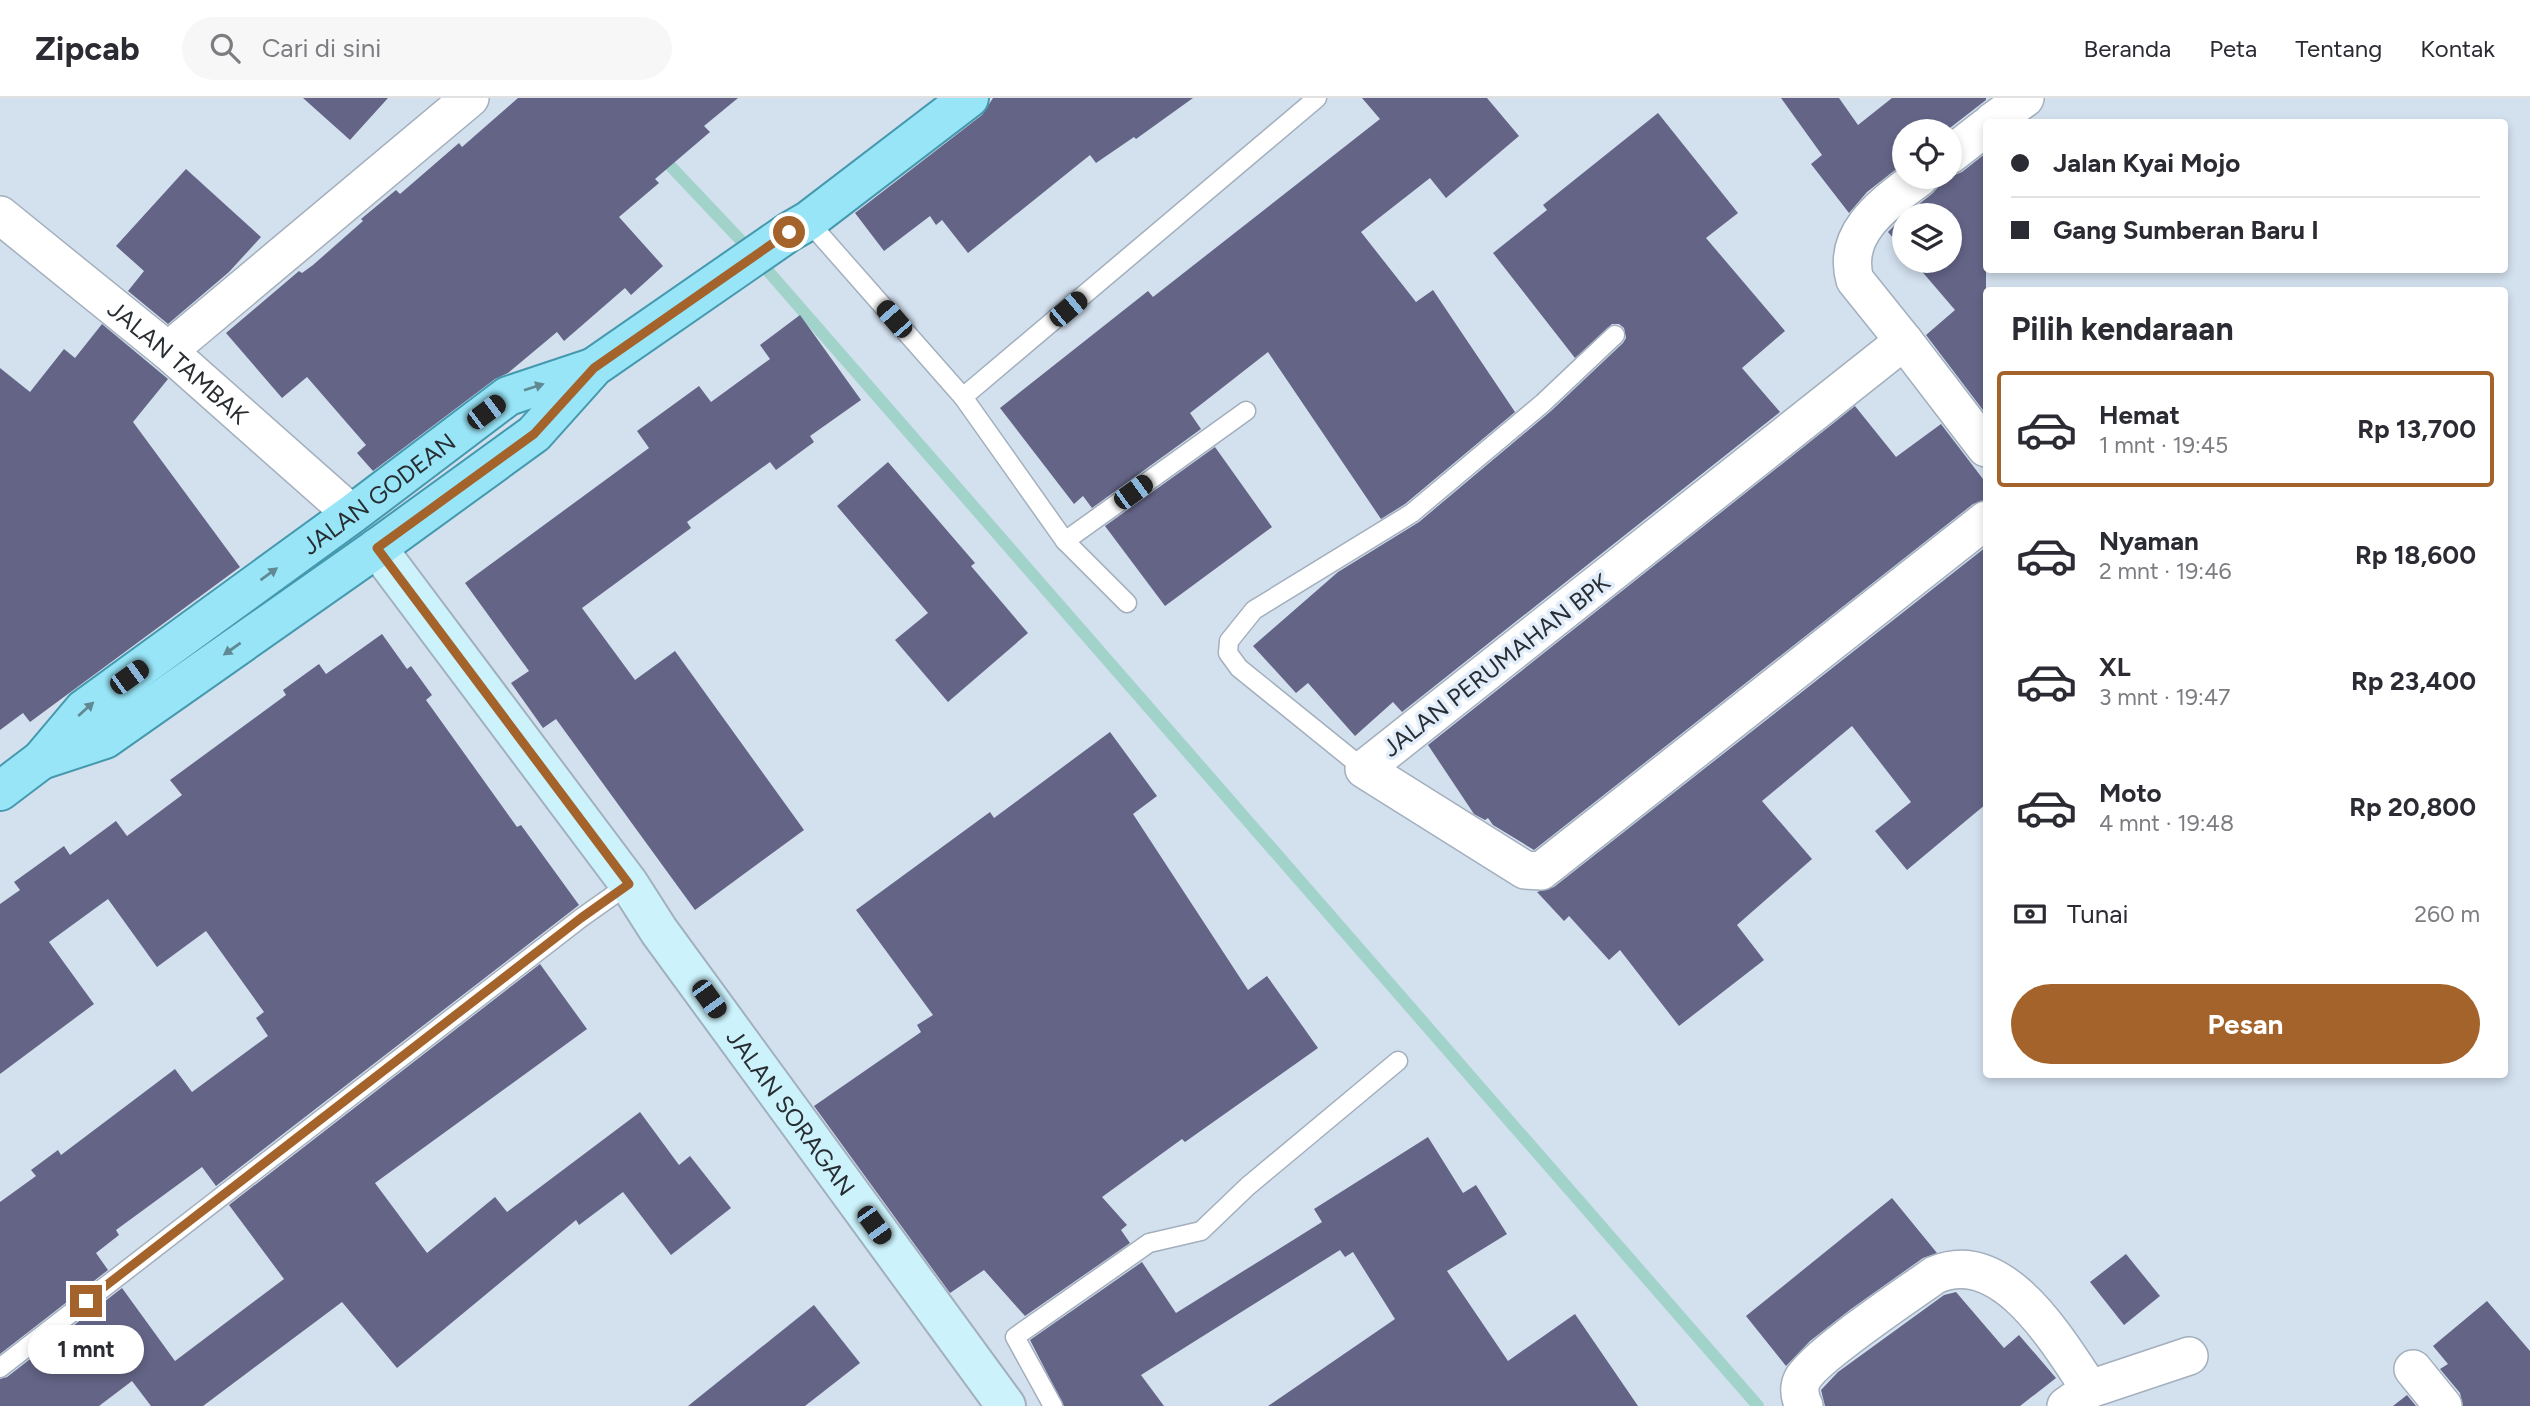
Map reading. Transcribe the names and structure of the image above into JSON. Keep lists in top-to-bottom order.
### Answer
{
  "streets": {
    "main road": ["JALAN GODEAN"],
    "street": ["JALAN TAMBAK", "JALAN PERUMAHAN BPK", "JALAN SORAGAN"]
  },
  "crossings": [
    ["JALAN TAMBAK", "JALAN GODEAN"],
    ["JALAN GODEAN", "JALAN SORAGAN"]
  ],
  "page": {
    "header": "Zipcab",
    "search": "Cari di sini",
    "nav": [
      "Beranda",
      "Peta",
      "Tentang",
      "Kontak"
    ],
    "banner": ["Jalan Kyai Mojo", "Gang Sumberan Baru I"],
    "heading": "Pilih kendaraan",
    "list": [
      {
        "name": "Hemat",
        "note": "1 mnt · 19:45",
        "value": "Rp 13,700"
      },
      {
        "name": "Nyaman",
        "note": "2 mnt · 19:46",
        "value": "Rp 18,600"
      },
      {
        "name": "XL",
        "note": "3 mnt · 19:47",
        "value": "Rp 23,400"
      },
      {
        "name": "Moto",
        "note": "4 mnt · 19:48",
        "value": "Rp 20,800"
      }
    ],
    "pay": ["Tunai", "260 m"],
    "buttons": "Pesan",
    "bubble": "1 mnt"
  }
}
